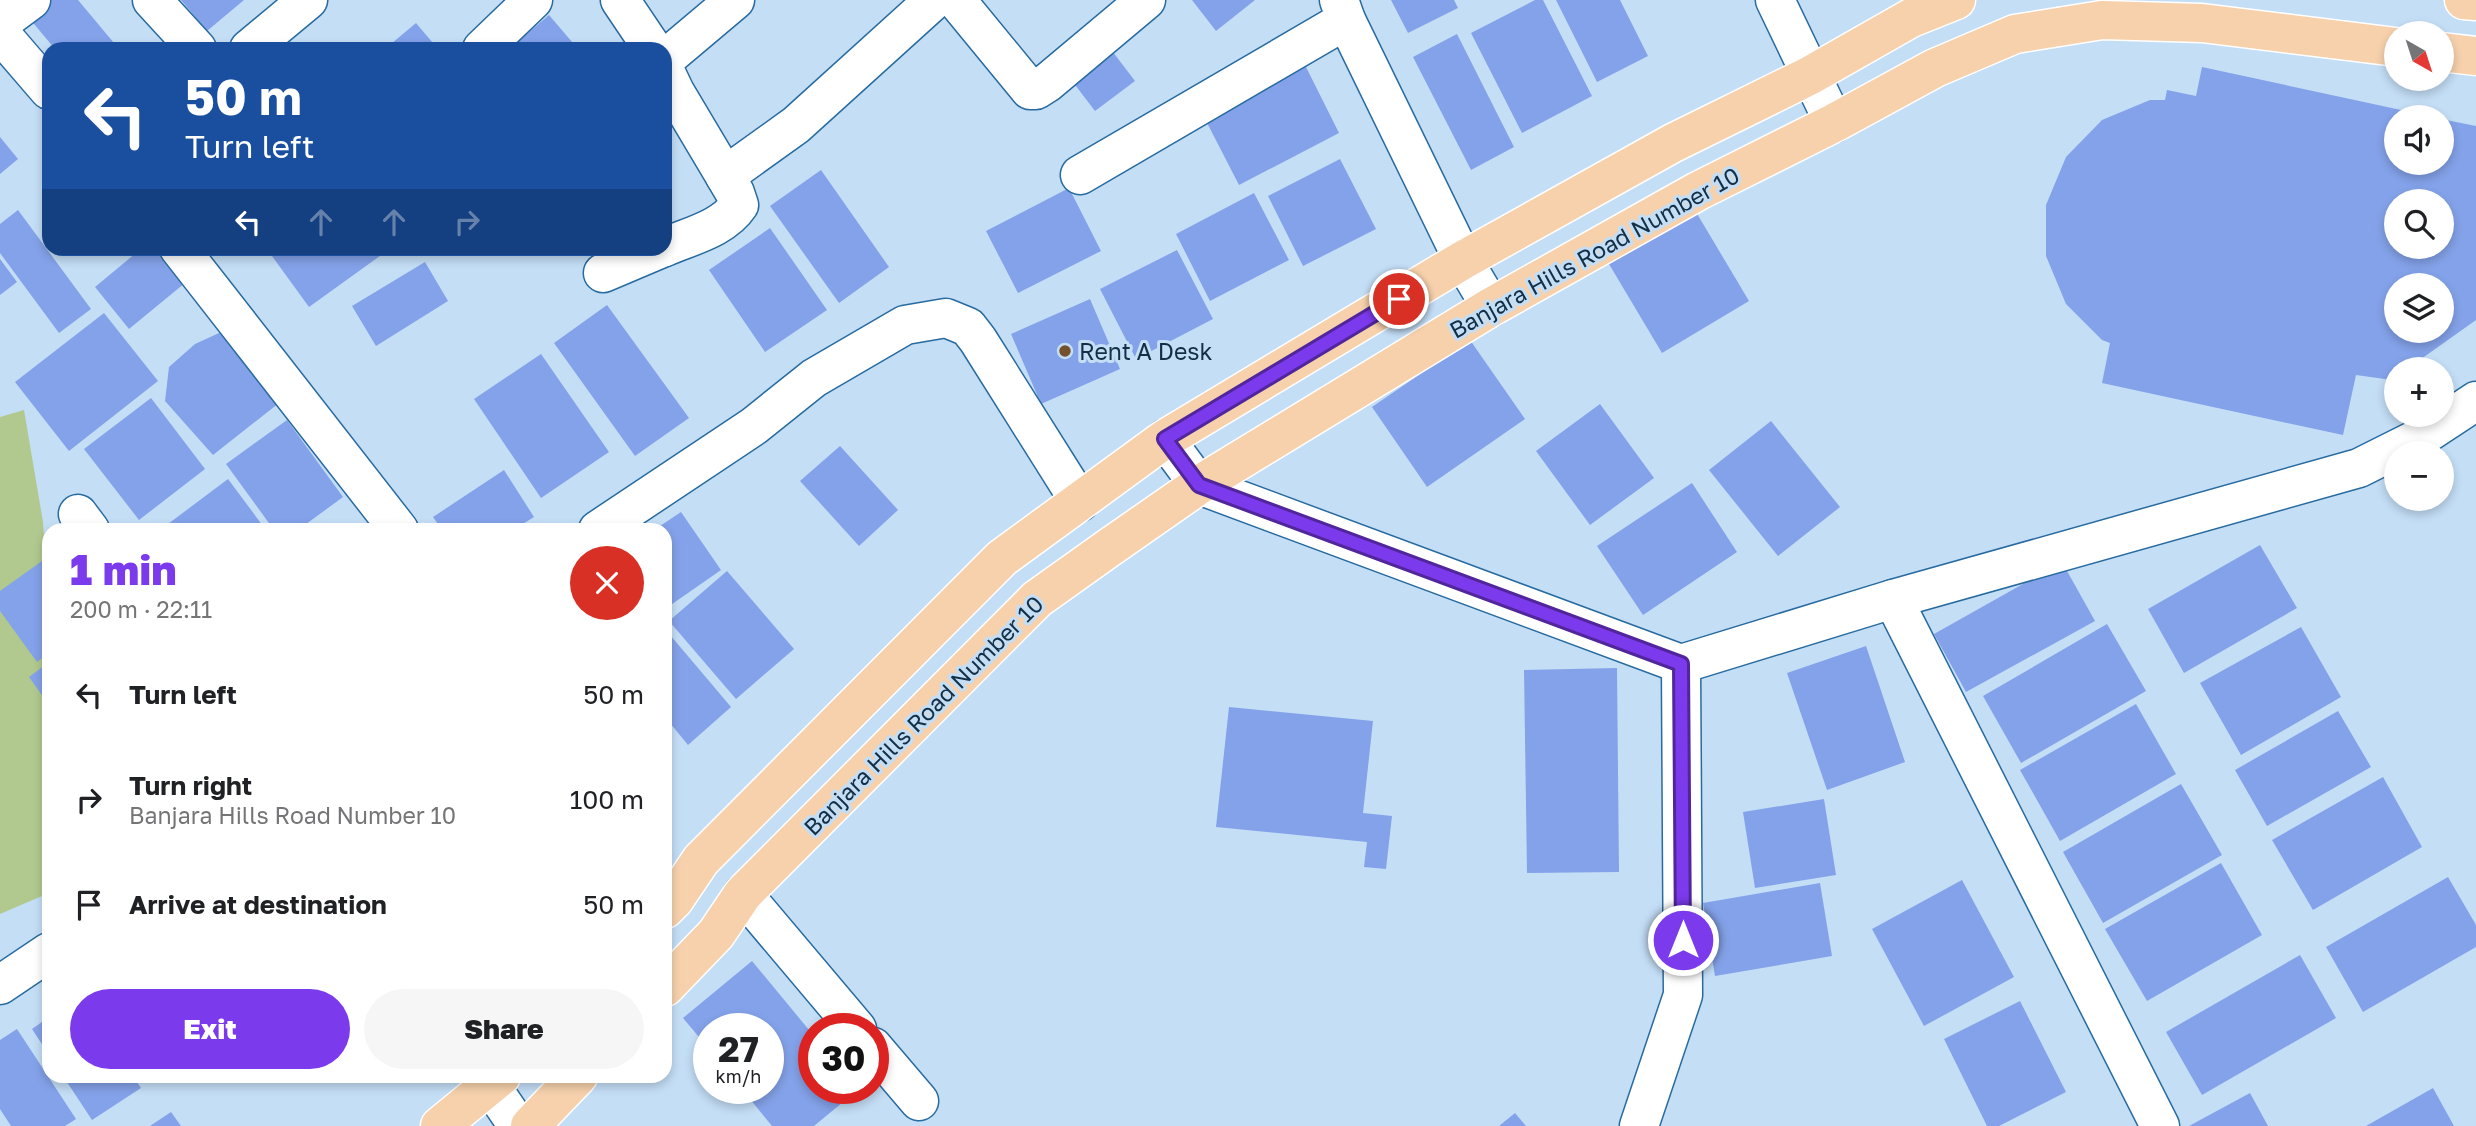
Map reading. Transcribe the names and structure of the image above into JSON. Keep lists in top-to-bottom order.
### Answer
{
  "streets": {
    "main road": ["Banjara Hills Road Number 10"]
  },
  "places": ["Rent A Desk"],
  "north": "bottom right",
  "page": {
    "map_buttons": ["+", "−"],
    "turn": ["50 m", "Turn left"],
    "heading": ["1 min", "200 m · 22:11"],
    "list": [
      {
        "name": "Turn left",
        "value": "50 m"
      },
      {
        "name": "Turn right",
        "note": "Banjara Hills Road Number 10",
        "value": "100 m"
      },
      {
        "name": "Arrive at destination",
        "value": "50 m"
      }
    ],
    "buttons": ["Exit", "Share"],
    "speed": "27 km/h",
    "limit": "30"
  }
}
